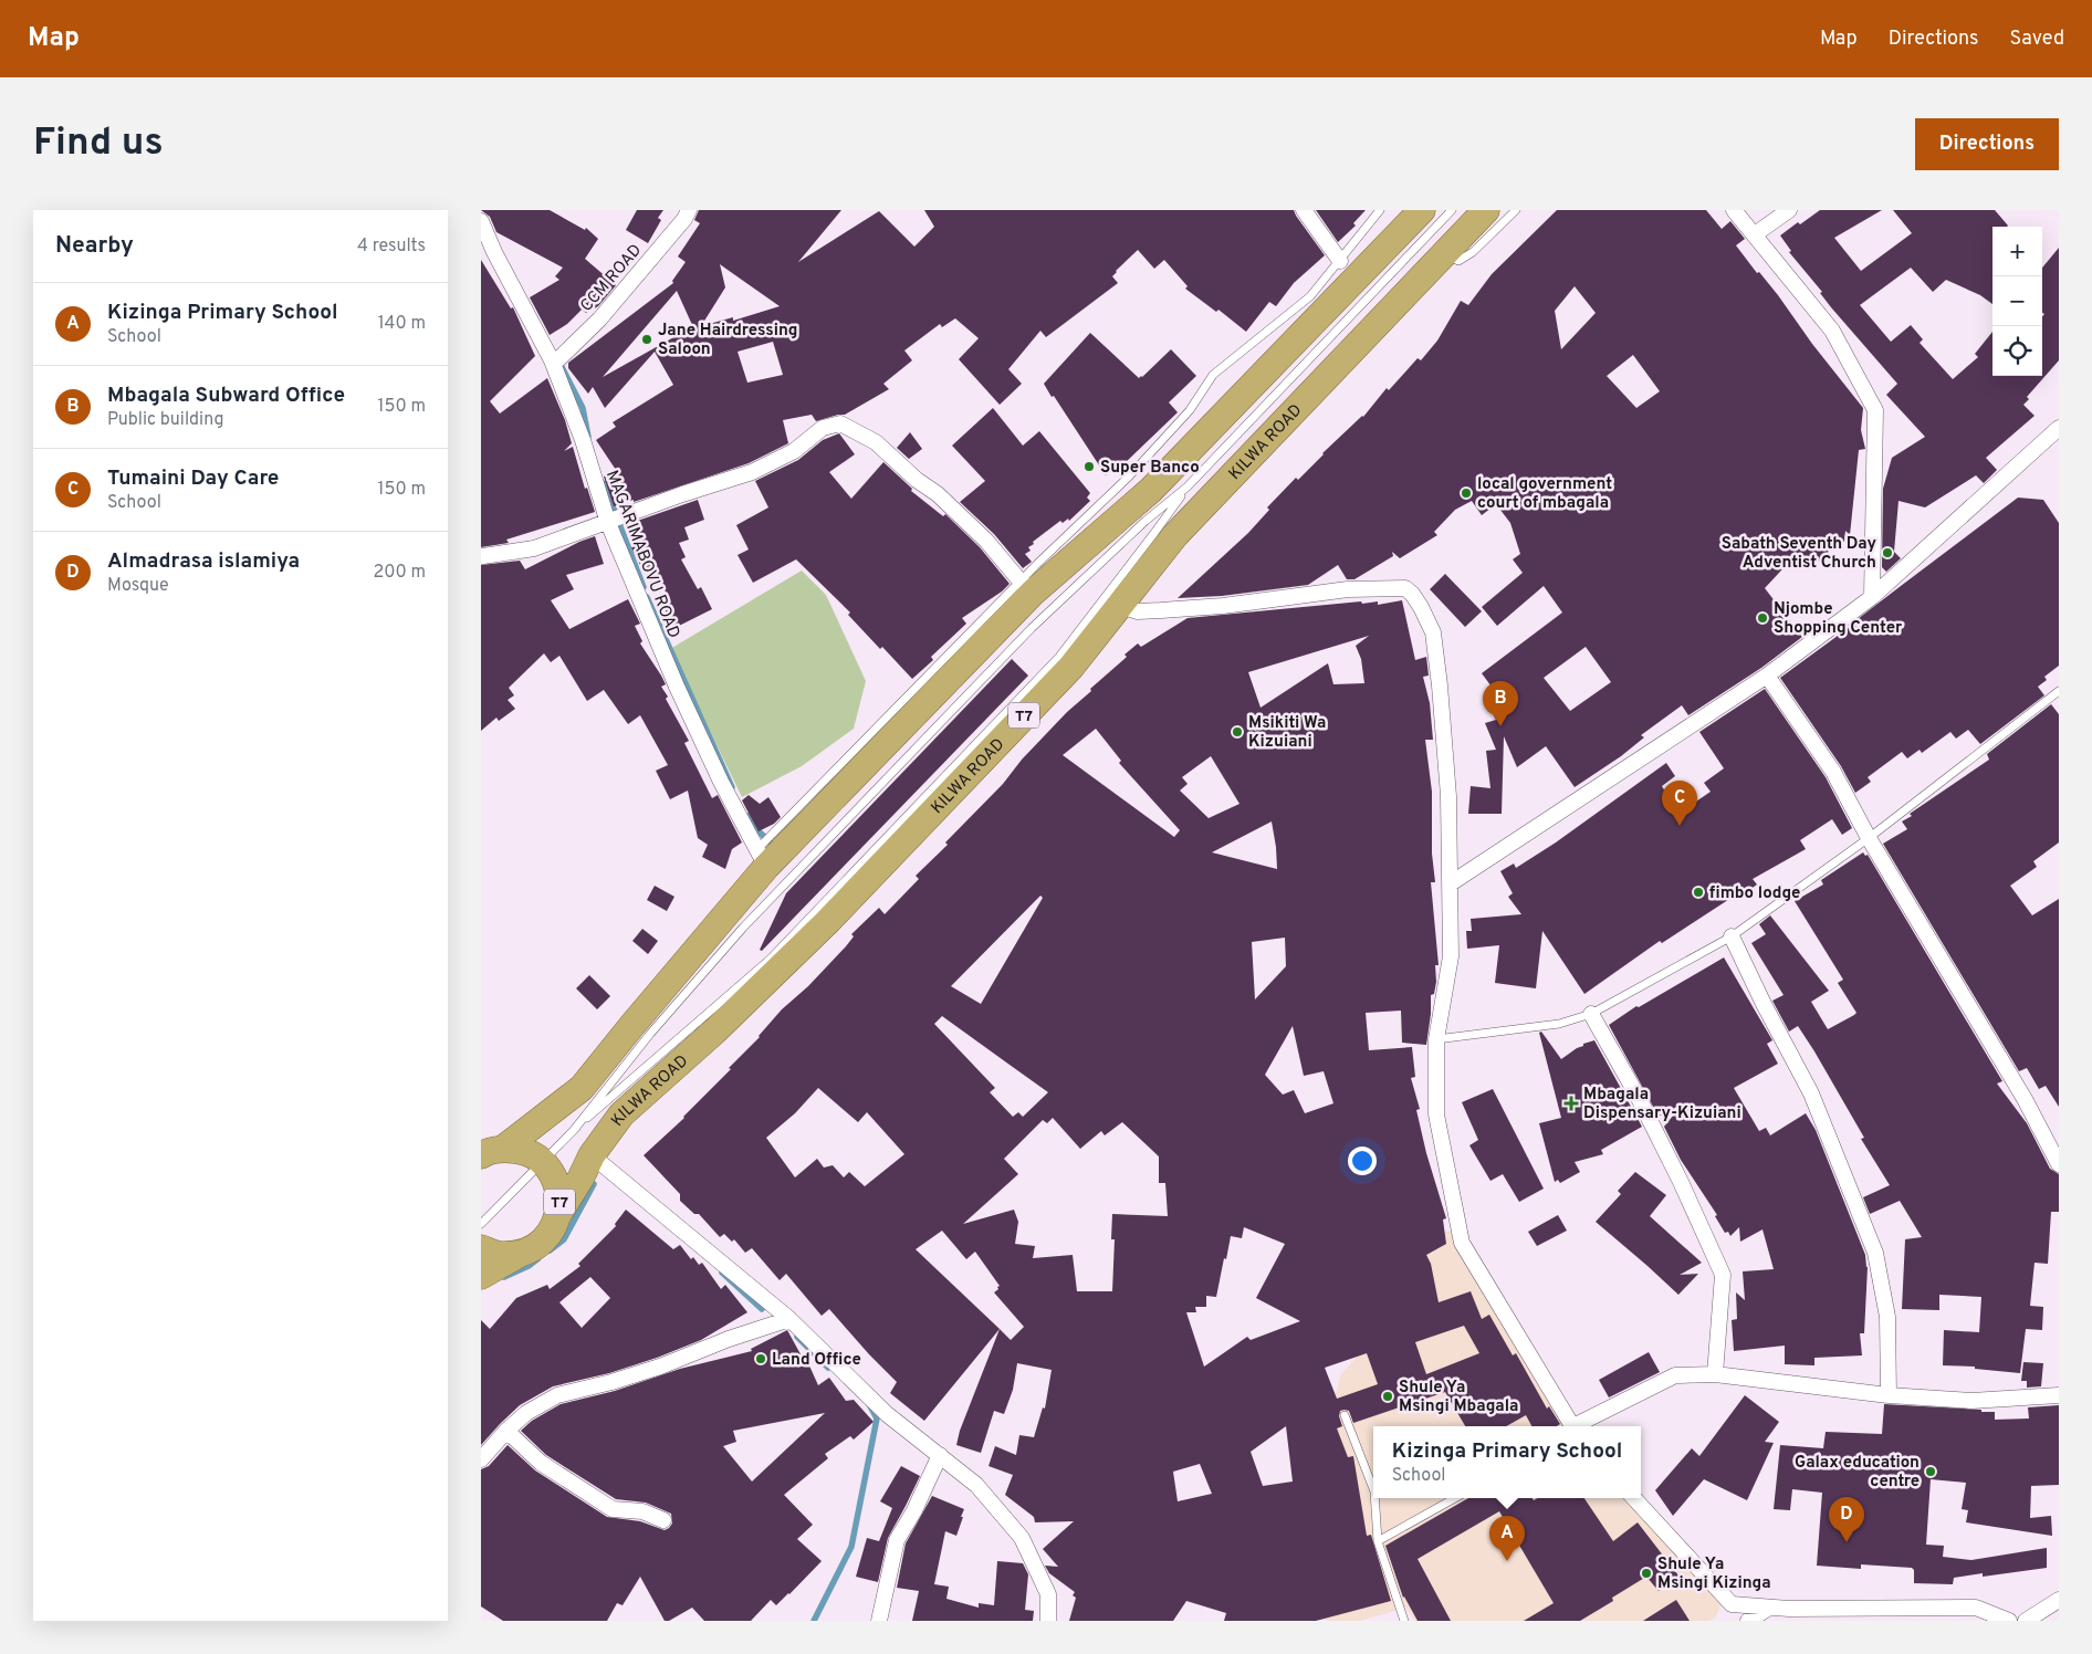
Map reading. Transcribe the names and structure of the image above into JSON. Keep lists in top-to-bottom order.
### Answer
{
  "streets": {
    "highway": ["KILWA ROAD", "T7"],
    "street": ["CCM ROAD", "MAGARIMABOVU ROAD"]
  },
  "crossings": [
    ["CCM ROAD", "MAGARIMABOVU ROAD"],
    ["KILWA ROAD", "T7"],
    ["MAGARIMABOVU ROAD", "T7"]
  ],
  "places": {
    "other": [
      "Jane Hairdressing Saloon",
      "Super Banco",
      "local government court of mbagala",
      "Sabath Seventh Day Adventist Church",
      "Njombe Shopping Center",
      "Msikiti Wa Kizuiani",
      "fimbo lodge",
      "Land Office",
      "Shule Ya Msingi Mbagala",
      "Galax education centre",
      "Shule Ya Msingi Kizinga"
    ],
    "health": ["Mbagala Dispensary-Kizuiani"]
  },
  "page": {
    "header": "Map",
    "nav": ["Map", "Directions", "Saved"],
    "buttons": "Directions",
    "title": "Find us",
    "heading": ["Nearby", "4 results"],
    "map_buttons": ["+", "−"],
    "list": [
      {
        "mark": "A",
        "name": "Kizinga Primary School",
        "note": "School",
        "value": "140 m"
      },
      {
        "mark": "B",
        "name": "Mbagala Subward Office",
        "note": "Public building",
        "value": "150 m"
      },
      {
        "mark": "C",
        "name": "Tumaini Day Care",
        "note": "School",
        "value": "150 m"
      },
      {
        "mark": "D",
        "name": "Almadrasa islamiya",
        "note": "Mosque",
        "value": "200 m"
      }
    ],
    "pins": [
      "B",
      "C",
      "D",
      "A"
    ],
    "popup": ["Kizinga Primary School", "School"]
  }
}
